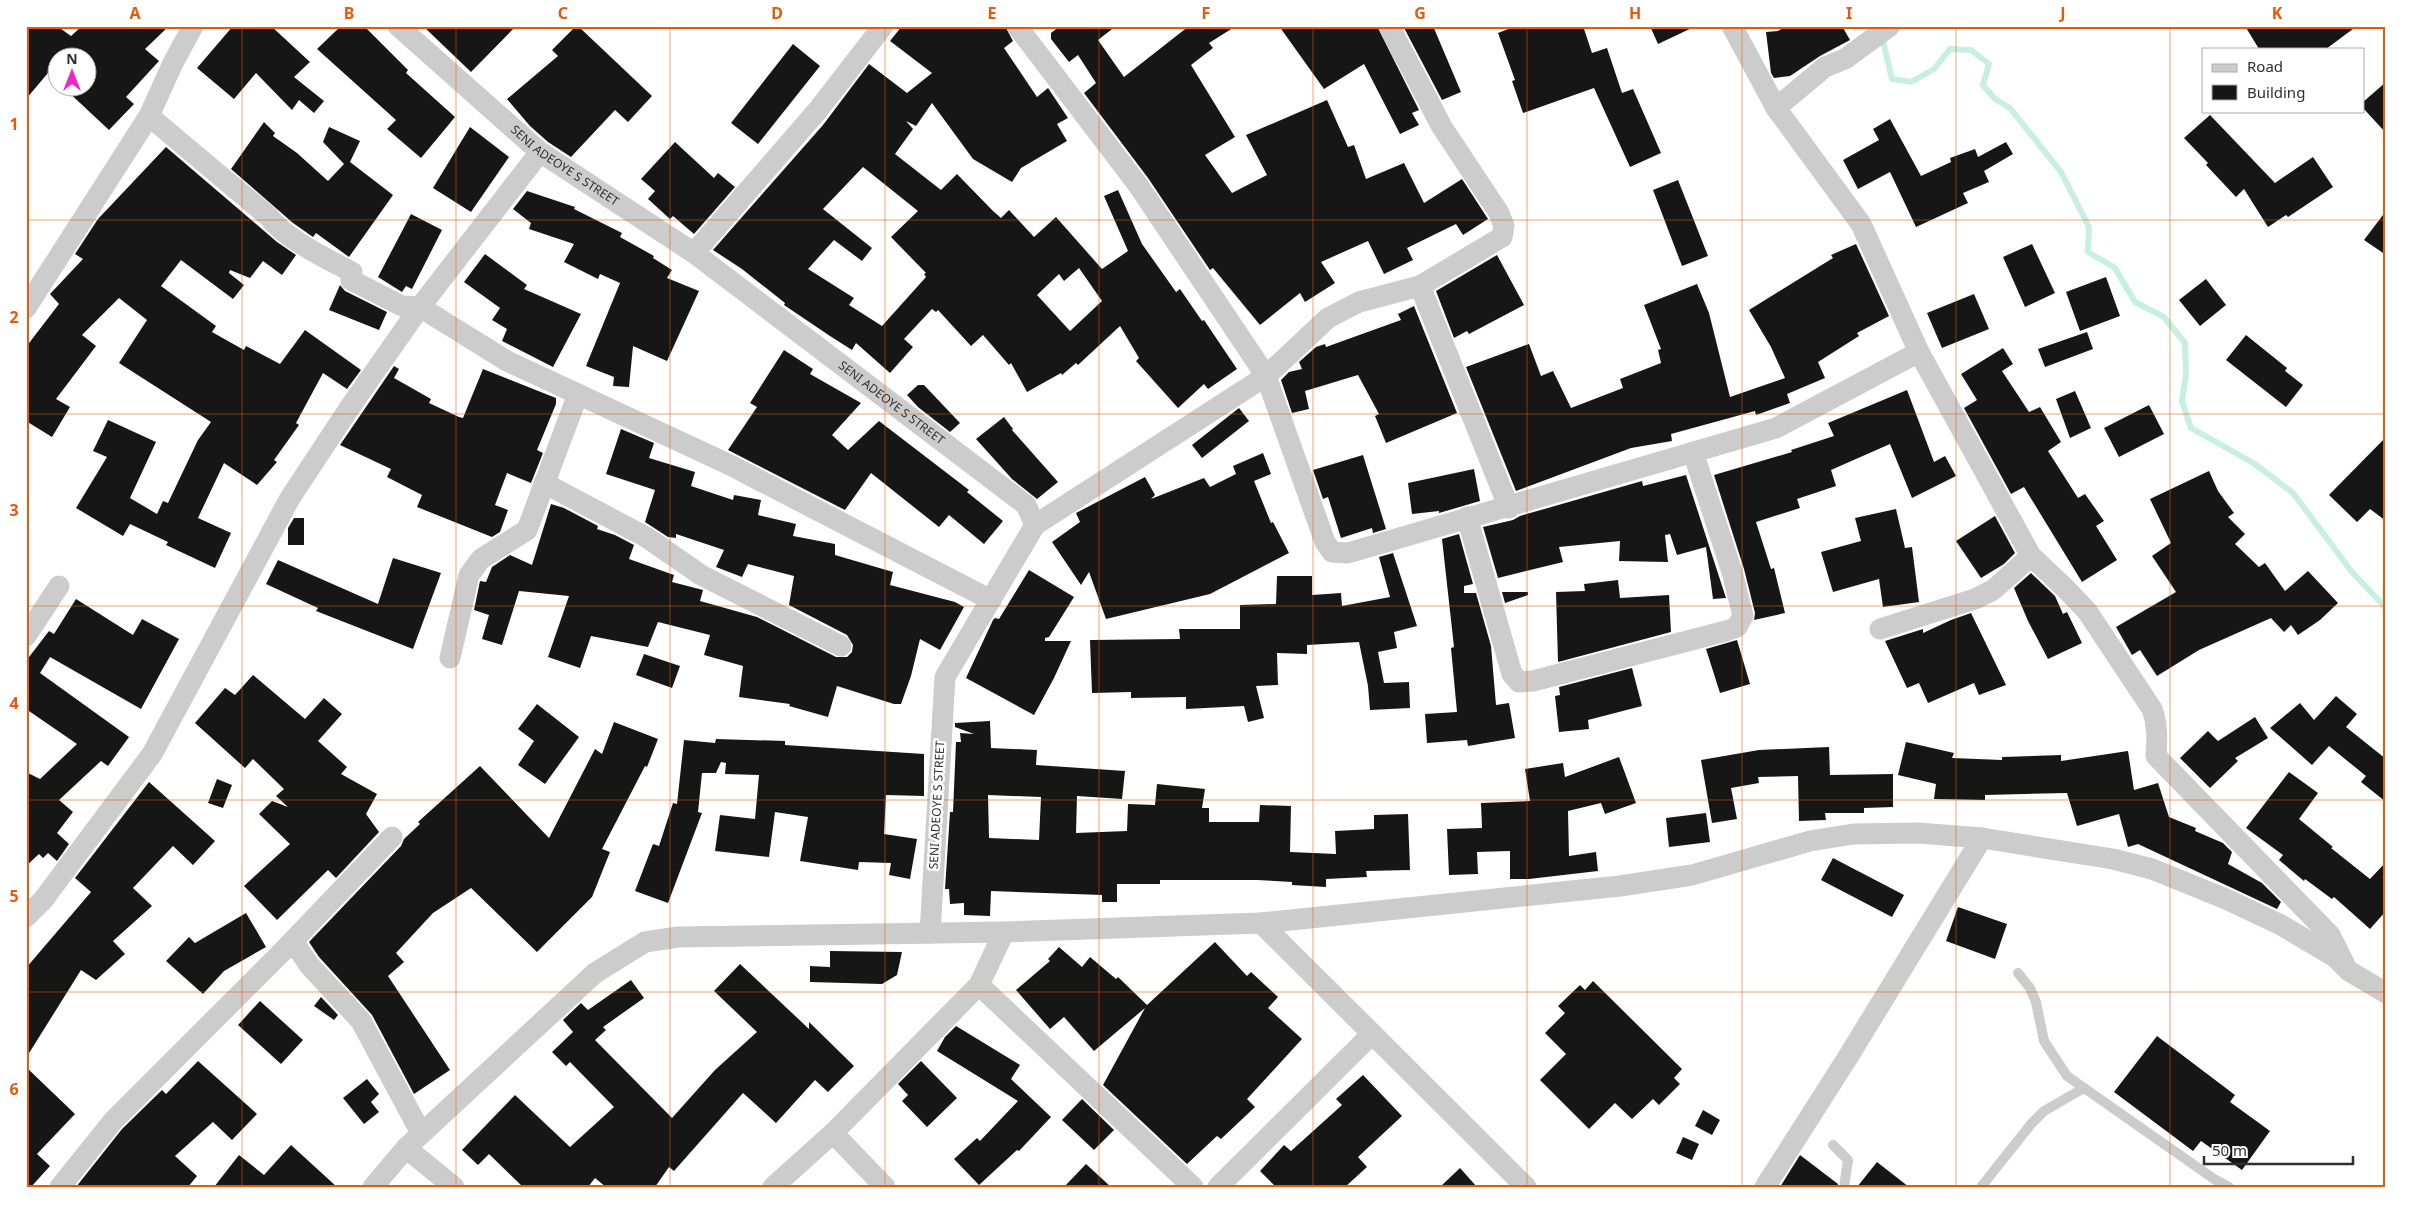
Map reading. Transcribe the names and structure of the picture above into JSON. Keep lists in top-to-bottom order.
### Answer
{
  "streets": {
    "street": ["SENI ADEOYE S STREET"]
  },
  "legend": ["Road", "Building"],
  "scale_bar": "50 m",
  "north": "top",
  "grid": {
    "columns": [
      "A",
      "B",
      "C",
      "D",
      "E",
      "F",
      "G",
      "H",
      "I",
      "J",
      "K"
    ],
    "rows": [
      "1",
      "2",
      "3",
      "4",
      "5",
      "6"
    ]
  }
}
